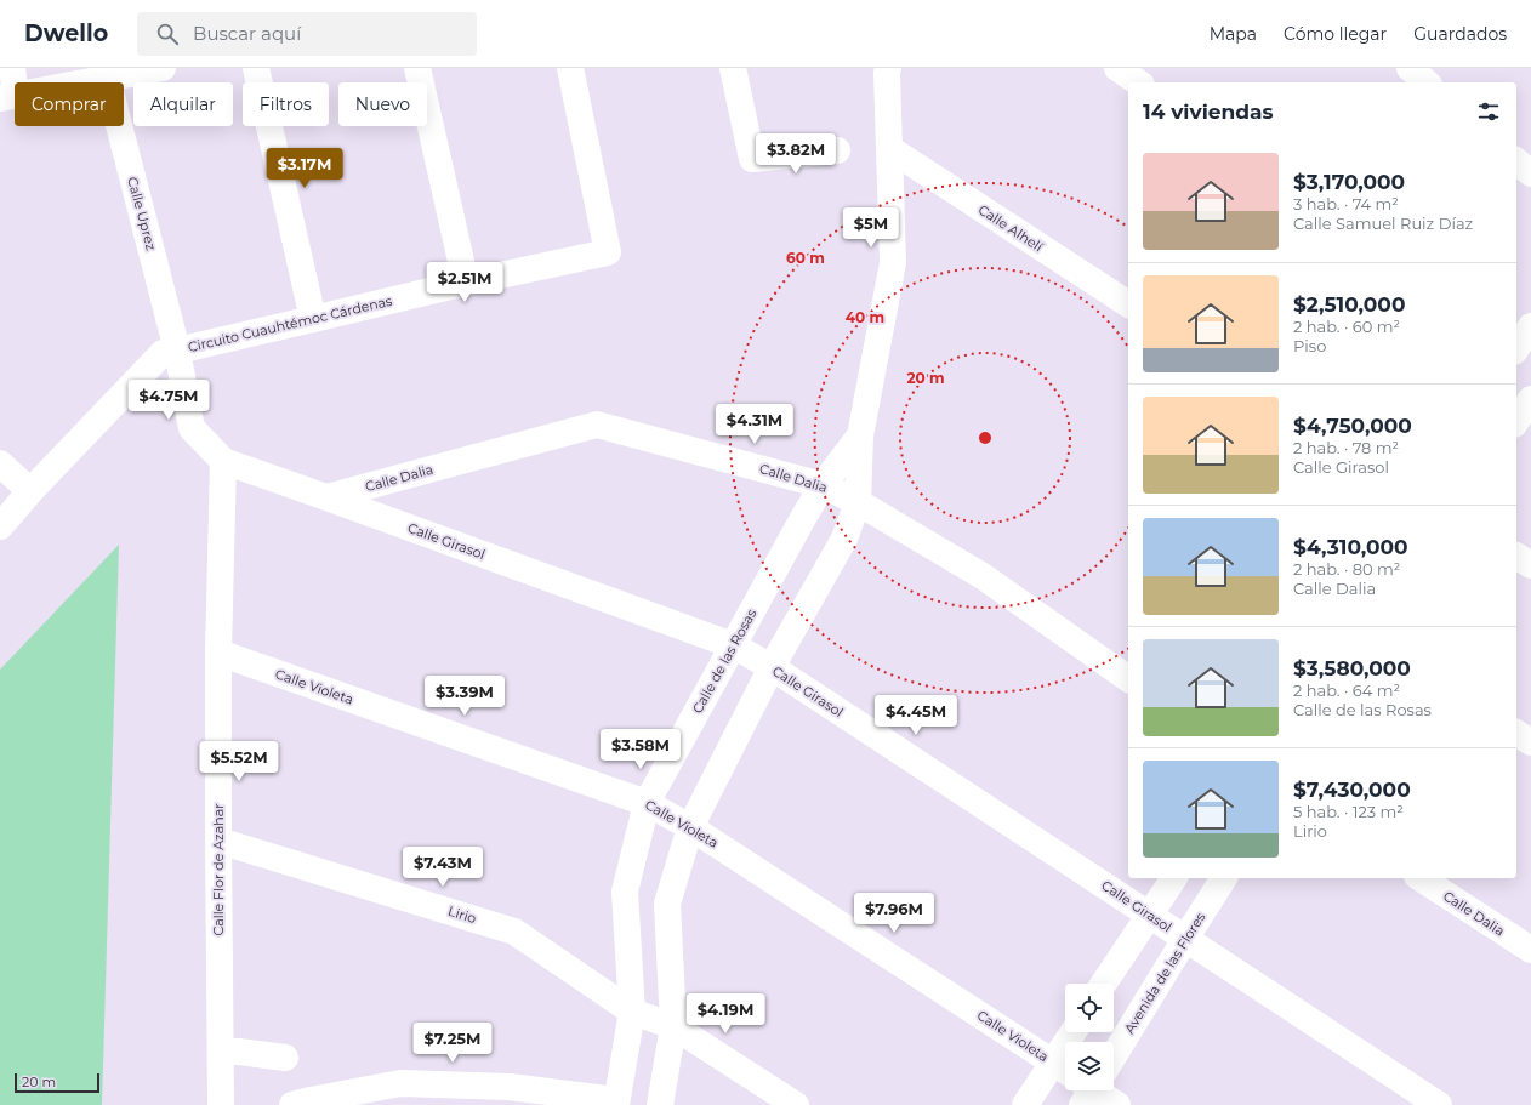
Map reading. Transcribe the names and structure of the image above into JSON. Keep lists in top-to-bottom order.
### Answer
{
  "streets": {
    "street": [
      "Calle Uprez",
      "Calle Alhelí",
      "Circuito Cuauhtémoc Cárdenas",
      "Calle Dalia",
      "Calle Girasol",
      "Calle de las Rosas",
      "Calle Violeta",
      "Calle Flor de Azahar",
      "Lirio",
      "Avenida de las Flores"
    ]
  },
  "crossings": [
    ["Calle Uprez", "Circuito Cuauhtémoc Cárdenas"],
    ["Calle Uprez", "Calle Girasol"],
    ["Calle Alhelí", "Calle de las Rosas"],
    ["Circuito Cuauhtémoc Cárdenas", "Calle Girasol"],
    ["Calle Dalia", "Calle Girasol"],
    ["Calle Dalia", "Calle de las Rosas"],
    ["Calle Girasol", "Calle de las Rosas"],
    ["Calle Girasol", "Calle Flor de Azahar"],
    ["Calle Girasol", "Avenida de las Flores"],
    ["Calle de las Rosas", "Calle Violeta"],
    ["Calle de las Rosas", "Lirio"],
    ["Calle Violeta", "Calle Flor de Azahar"],
    ["Calle Flor de Azahar", "Lirio"]
  ],
  "scale_bar": "20 m",
  "page": {
    "header": "Dwello",
    "search": "Buscar aquí",
    "nav": ["Mapa", "Cómo llegar", "Guardados"],
    "chip": [
      "Comprar",
      "Alquilar",
      "Filtros",
      "Nuevo"
    ],
    "heading": "14 viviendas",
    "price": [
      "$3.82M",
      "$3.17M",
      "$5M",
      "$2.51M",
      "$4.75M",
      "$4.31M",
      "$3.39M",
      "$4.45M",
      "$3.58M",
      "$5.52M",
      "$7.43M",
      "$7.96M",
      "$4.19M",
      "$7.25M"
    ],
    "list": [
      {
        "name": "$3,170,000",
        "note": "3 hab. · 74 m² · Calle Samuel Ruiz Díaz"
      },
      {
        "name": "$2,510,000",
        "note": "2 hab. · 60 m² · Piso"
      },
      {
        "name": "$4,750,000",
        "note": "2 hab. · 78 m² · Calle Girasol"
      },
      {
        "name": "$4,310,000",
        "note": "2 hab. · 80 m² · Calle Dalia"
      },
      {
        "name": "$3,580,000",
        "note": "2 hab. · 64 m² · Calle de las Rosas"
      },
      {
        "name": "$7,430,000",
        "note": "5 hab. · 123 m² · Lirio"
      }
    ],
    "scale": "20 m"
  },
  "rings": ["60 m", "40 m", "20 m"]
}
